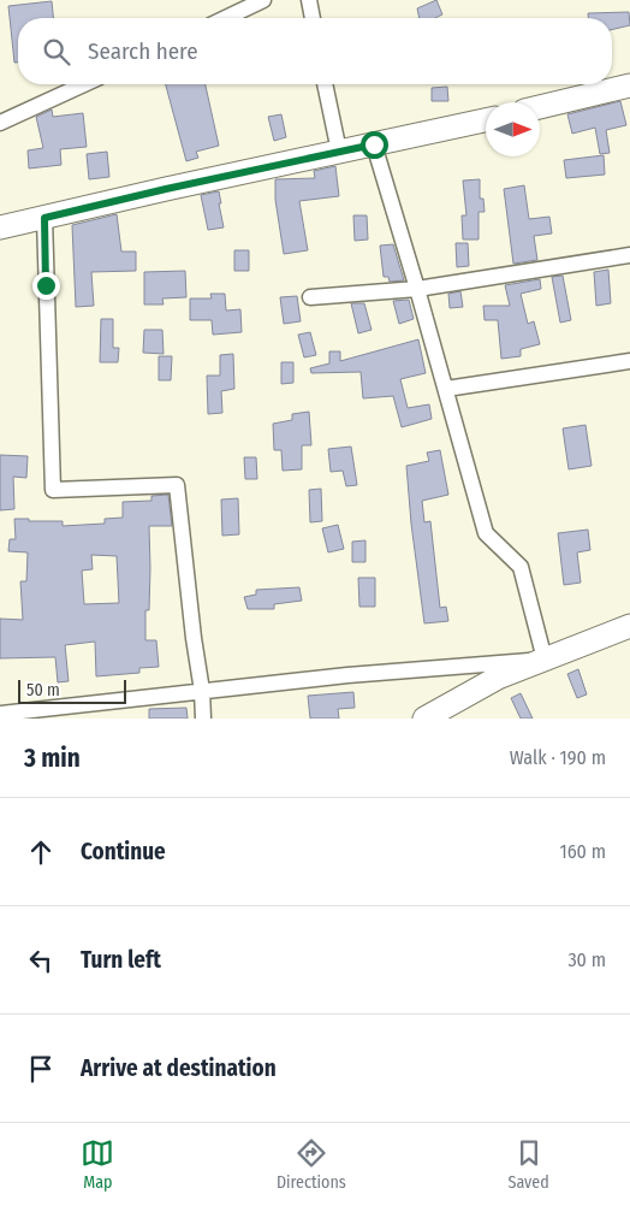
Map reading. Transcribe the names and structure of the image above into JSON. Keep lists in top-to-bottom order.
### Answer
{
  "scale_bar": "50 m",
  "north": "right",
  "page": {
    "search": "Search here",
    "scale": "50 m",
    "heading": ["3 min", "Walk · 190 m"],
    "list": [
      ["Continue", "160 m"],
      ["Turn left", "30 m"],
      "Arrive at destination"
    ],
    "nav": ["Map", "Directions", "Saved"]
  }
}
